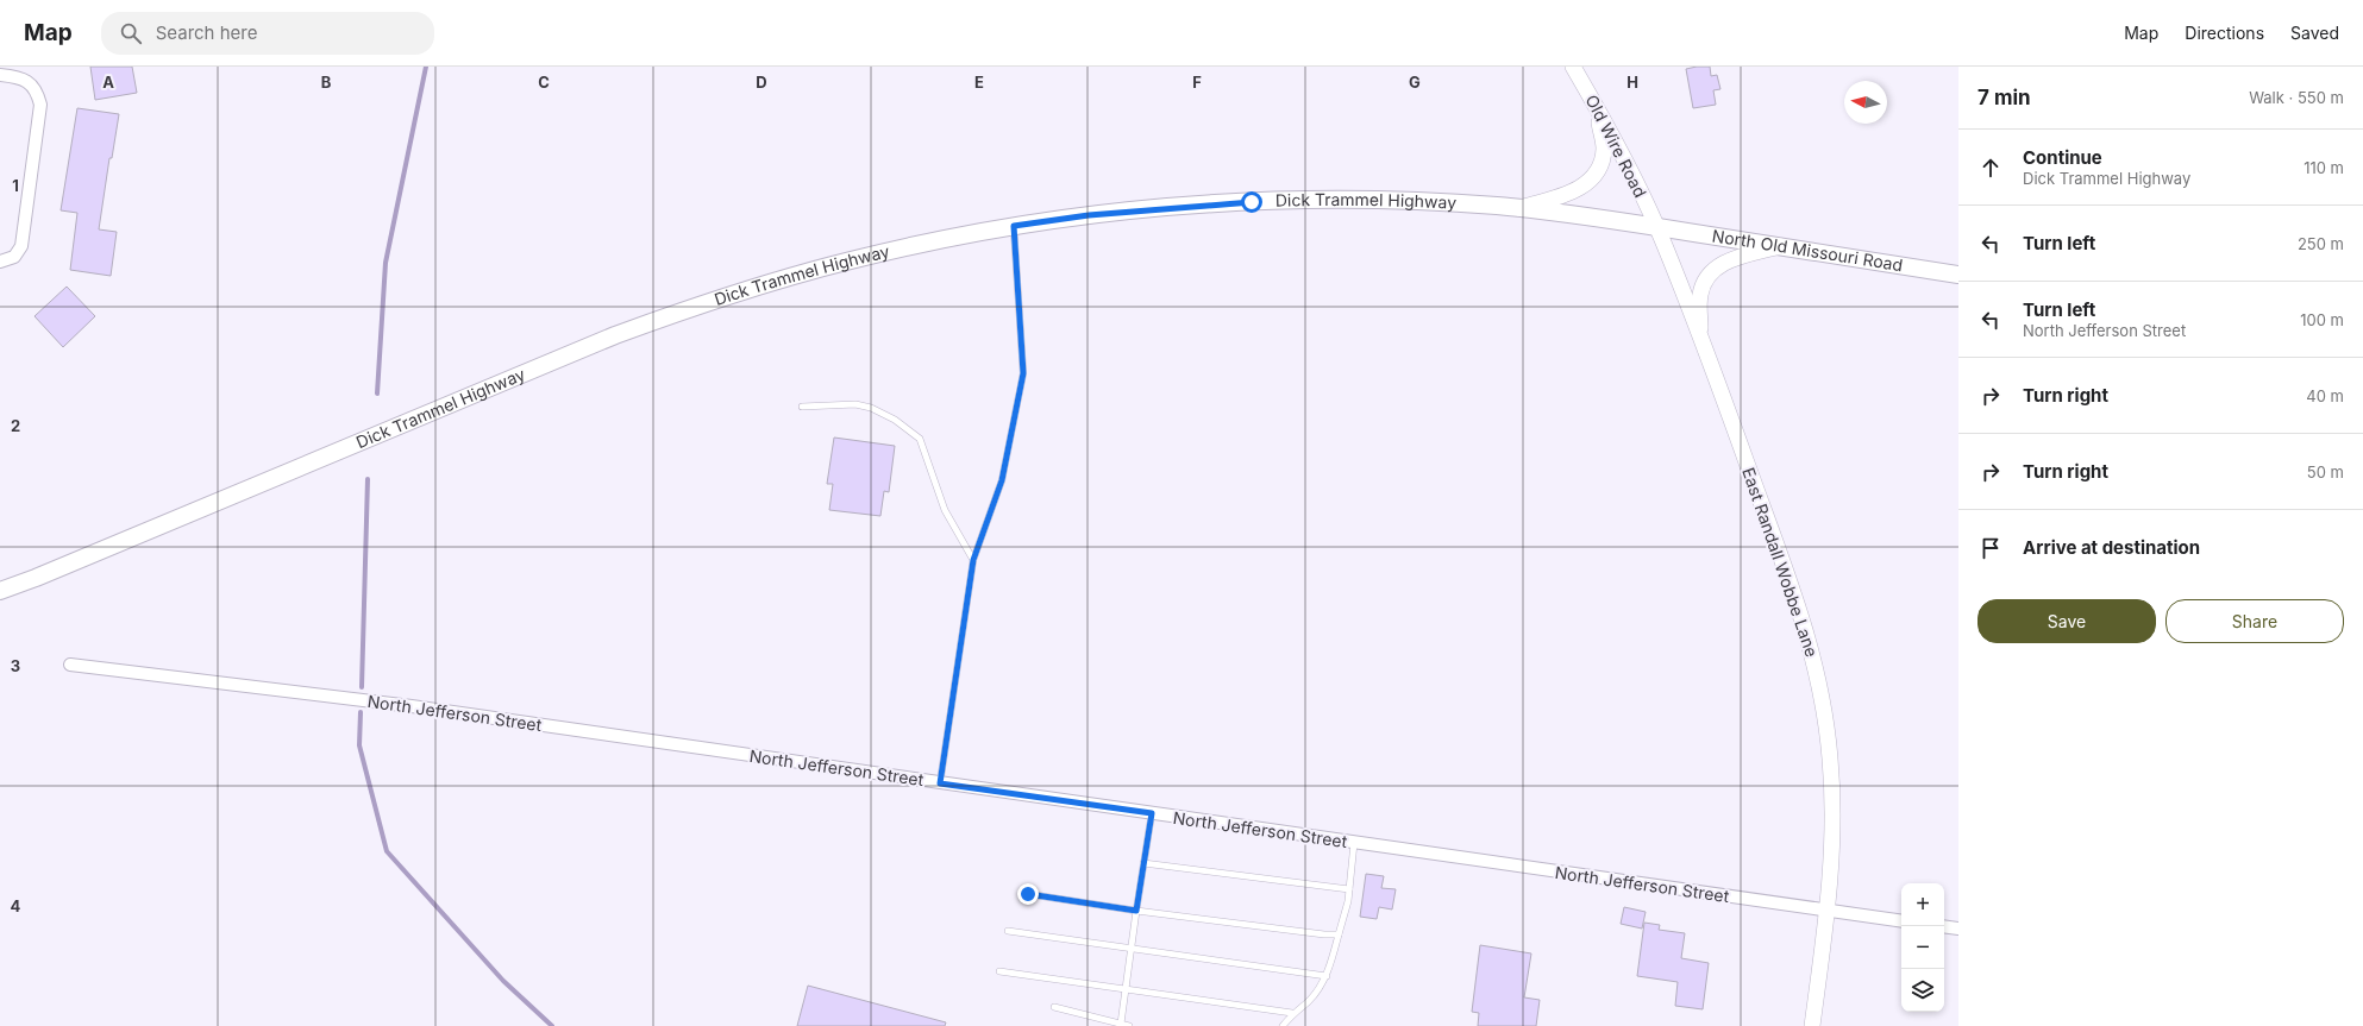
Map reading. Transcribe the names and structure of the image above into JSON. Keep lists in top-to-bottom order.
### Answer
{
  "streets": {
    "main road": ["Dick Trammel Highway", "North Old Missouri Road"],
    "street": ["Old Wire Road", "East Randall Wobbe Lane", "North Jefferson Street"]
  },
  "crossings": [
    ["Old Wire Road", "Dick Trammel Highway"],
    ["Old Wire Road", "North Old Missouri Road"],
    ["Old Wire Road", "East Randall Wobbe Lane"],
    ["Dick Trammel Highway", "North Old Missouri Road"],
    ["Dick Trammel Highway", "East Randall Wobbe Lane"],
    ["North Old Missouri Road", "East Randall Wobbe Lane"],
    ["East Randall Wobbe Lane", "North Jefferson Street"]
  ],
  "north": "left",
  "page": {
    "header": "Map",
    "search": "Search here",
    "nav": ["Map", "Directions", "Saved"],
    "heading": ["7 min", "Walk · 550 m"],
    "list": [
      ["Continue", "Dick Trammel Highway", "110 m"],
      ["Turn left", "250 m"],
      ["Turn left", "North Jefferson Street", "100 m"],
      ["Turn right", "40 m"],
      ["Turn right", "50 m"],
      "Arrive at destination"
    ],
    "buttons": ["Save", "Share"],
    "map_buttons": ["+", "−"]
  },
  "grid": {
    "columns": [
      "A",
      "B",
      "C",
      "D",
      "E",
      "F",
      "G",
      "H"
    ],
    "rows": [
      "1",
      "2",
      "3",
      "4"
    ]
  }
}
